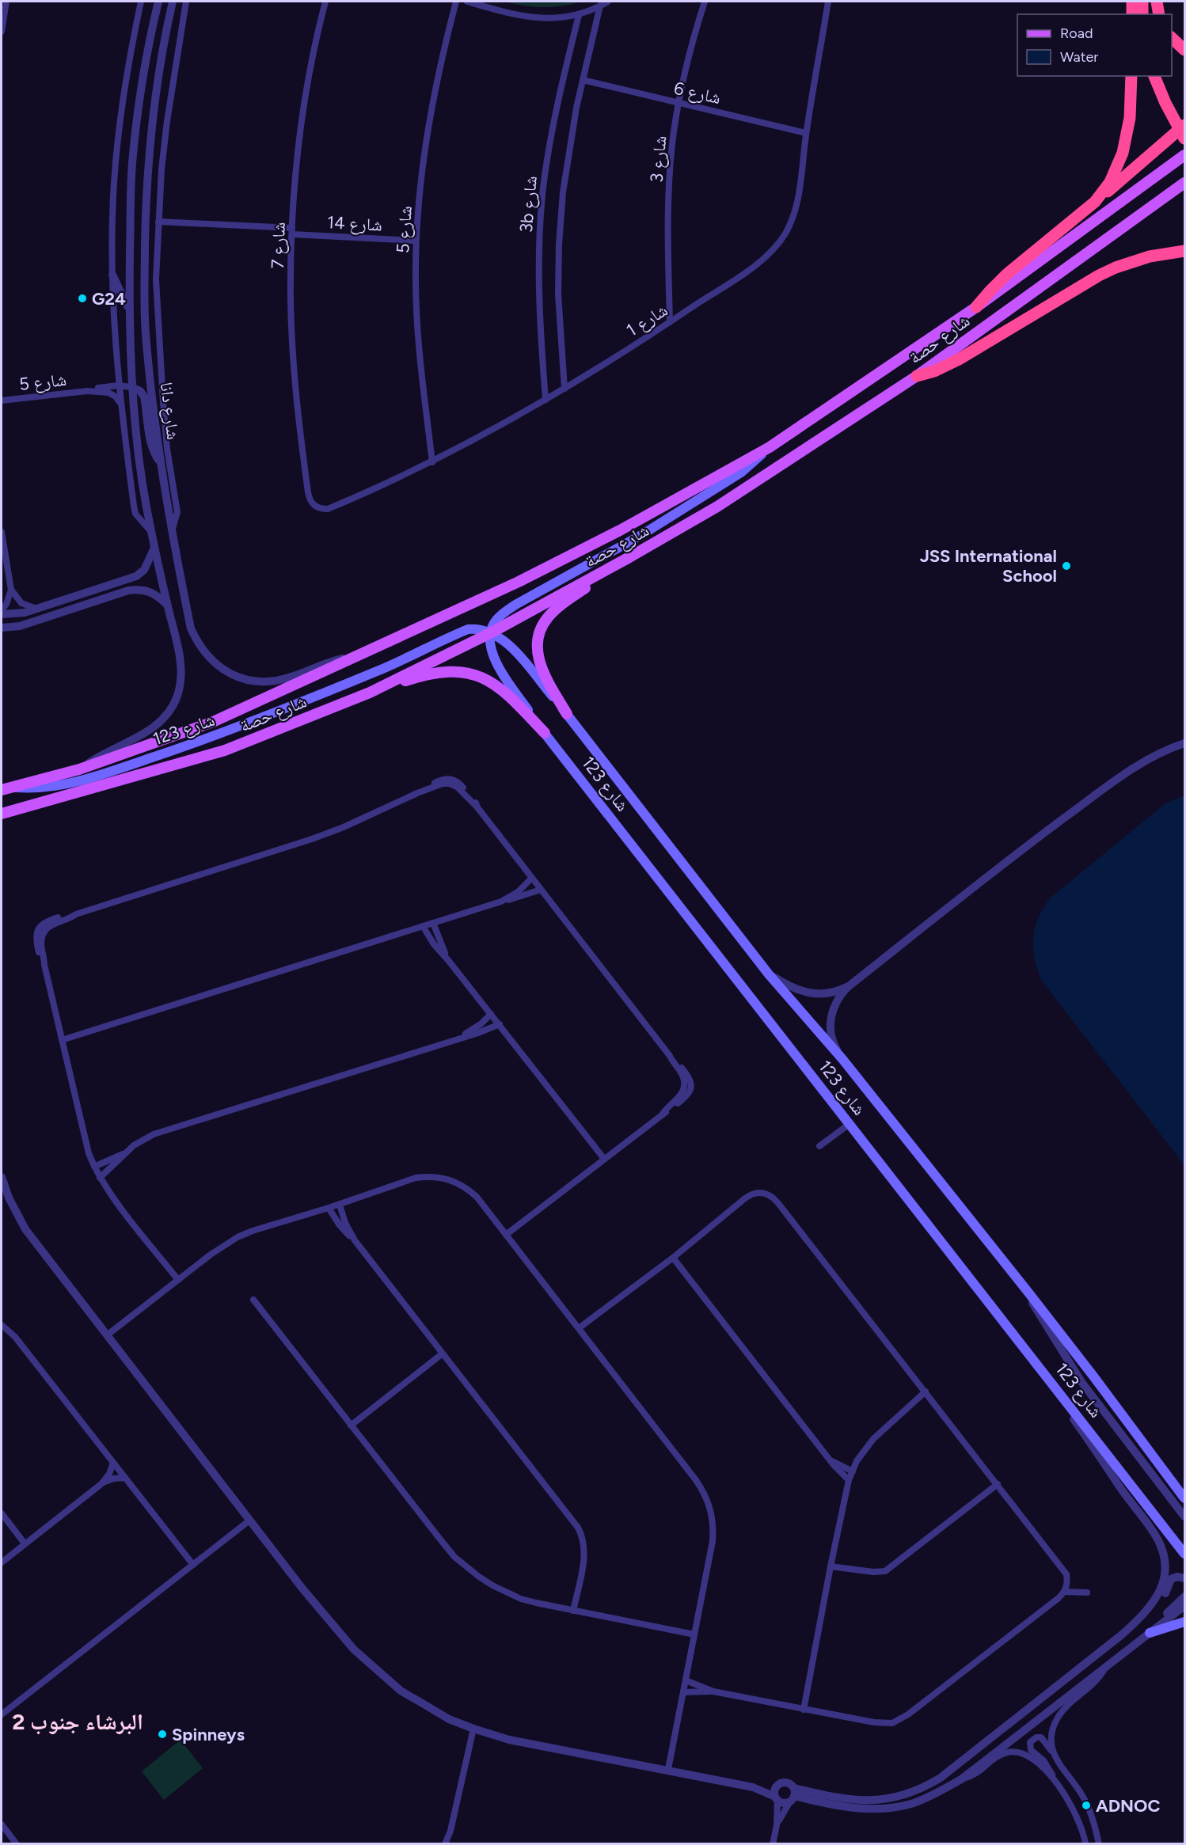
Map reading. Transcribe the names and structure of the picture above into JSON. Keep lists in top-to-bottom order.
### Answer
{
  "streets": {
    "main road": ["شارع حصة", "شارع 123"],
    "street": [
      "شارع 6",
      "شارع 3",
      "3b شارع",
      "شارع 14",
      "شارع 5",
      "شارع 7",
      "شارع 1",
      "شارع دانا"
    ]
  },
  "crossings": [
    ["شارع 6", "شارع 3"],
    ["شارع 6", "3b شارع"],
    ["شارع 6", "شارع 1"],
    ["شارع 3", "شارع 1"],
    ["3b شارع", "شارع 1"],
    ["شارع 14", "شارع 5"],
    ["شارع 14", "شارع 7"],
    ["شارع 5", "شارع 1"],
    ["شارع 5", "شارع دانا"],
    ["شارع 7", "شارع 1"],
    ["شارع حصة", "شارع دانا"],
    ["شارع حصة", "شارع 123"]
  ],
  "districts": ["البرشاء جنوب 2"],
  "places": [
    "G24",
    "JSS International School",
    "Spinneys",
    "ADNOC"
  ],
  "legend": ["Road", "Water"]
}
